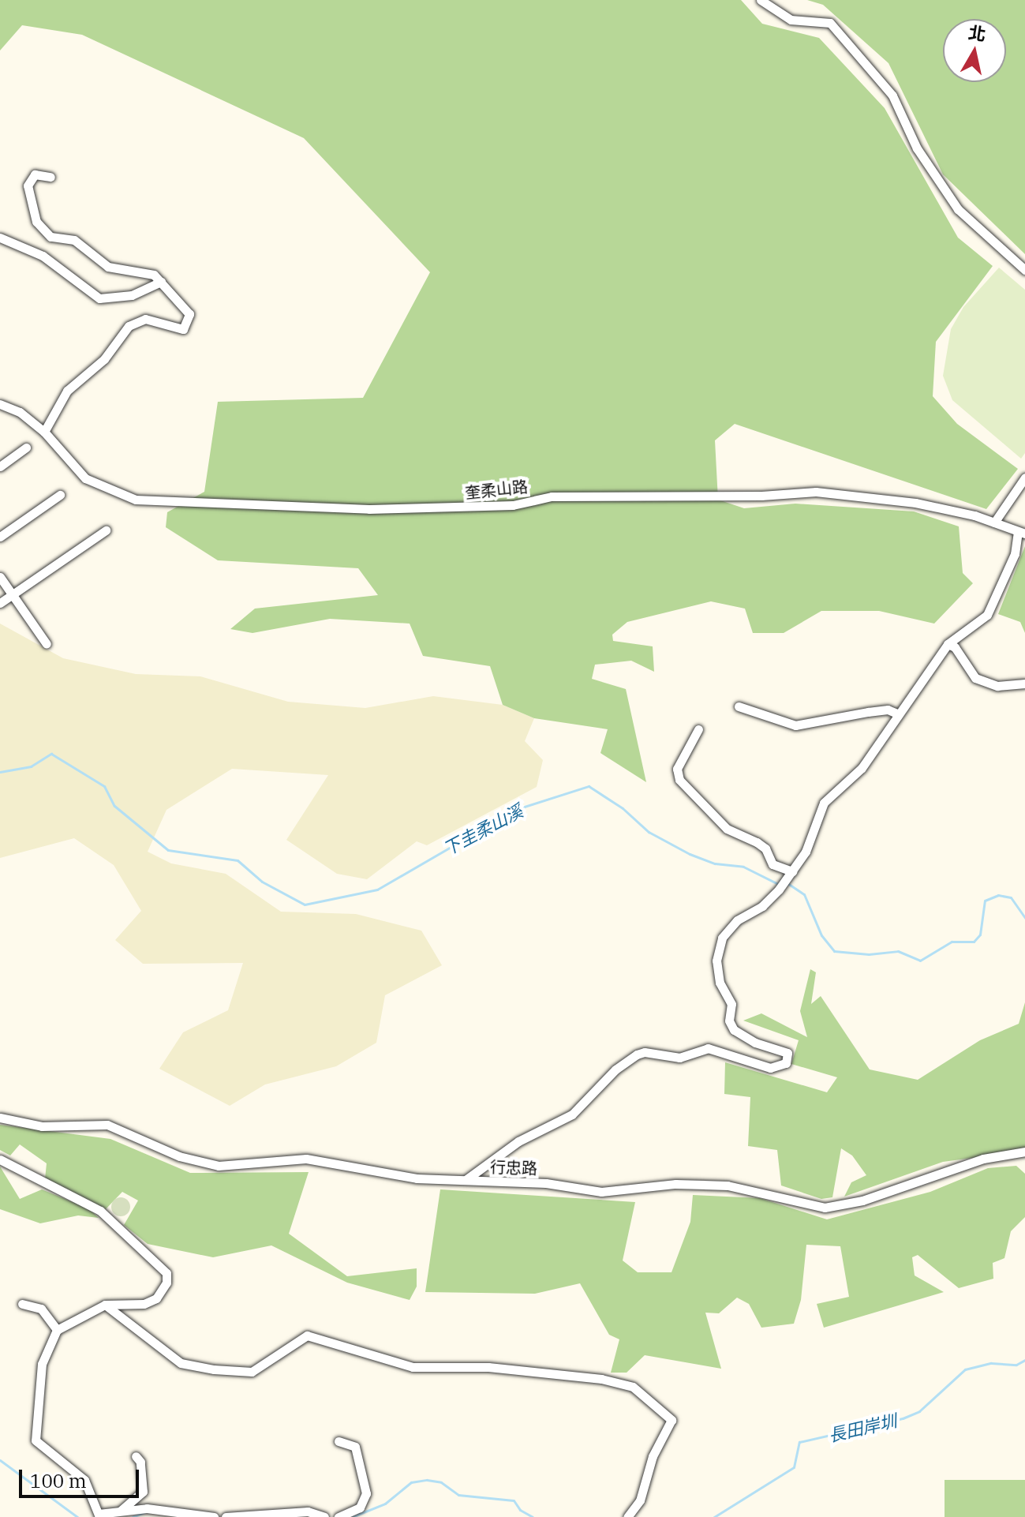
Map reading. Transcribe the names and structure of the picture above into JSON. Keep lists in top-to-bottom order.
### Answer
{
  "streets": {
    "street": ["奎柔山路", "行忠路"]
  },
  "water": ["下圭柔山溪", "長田岸圳"],
  "scale_bar": "100 m",
  "north": "top"
}
